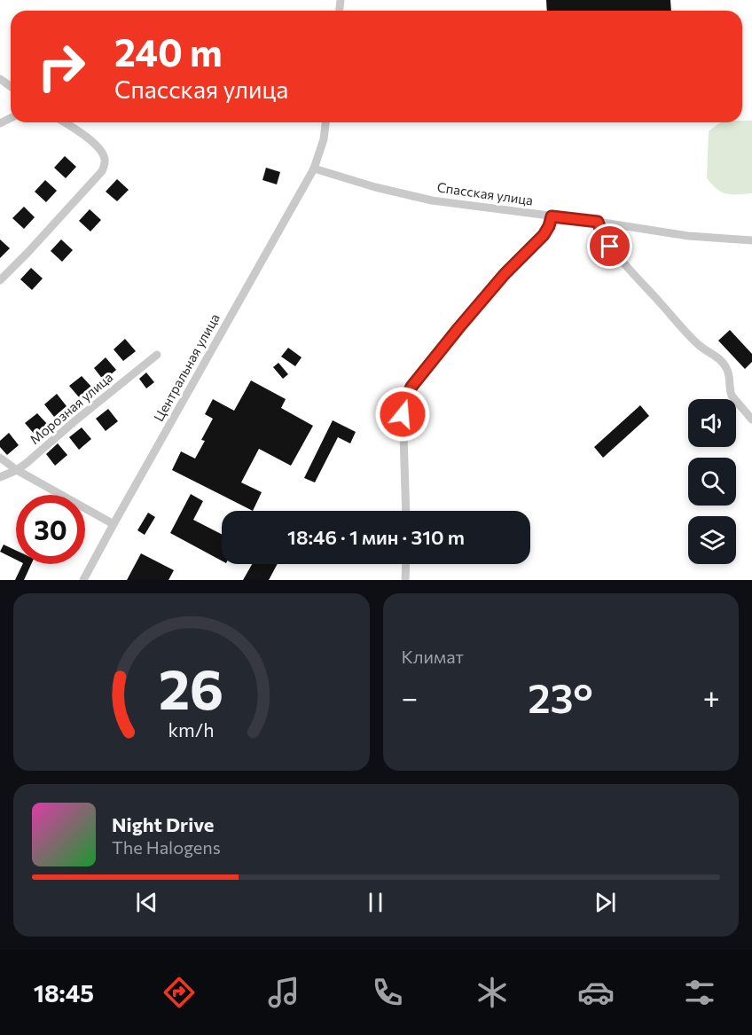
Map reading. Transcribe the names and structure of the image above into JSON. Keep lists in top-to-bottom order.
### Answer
{
  "streets": {
    "street": ["Спасская улица", "Центральная улица", "Морозная улица"]
  },
  "crossings": [
    ["Спасская улица", "Центральная улица"]
  ],
  "page": {
    "turn": ["240 m", "Спасская улица"],
    "limit": "30",
    "trip": "18:46 · 1 мин · 310 m",
    "tile": "Климат",
    "heat": ["−", "23°", "+"],
    "song": ["Night Drive", "The Halogens"],
    "tabs": "18:45",
    "gauge": ["26", "km/h"]
  }
}
